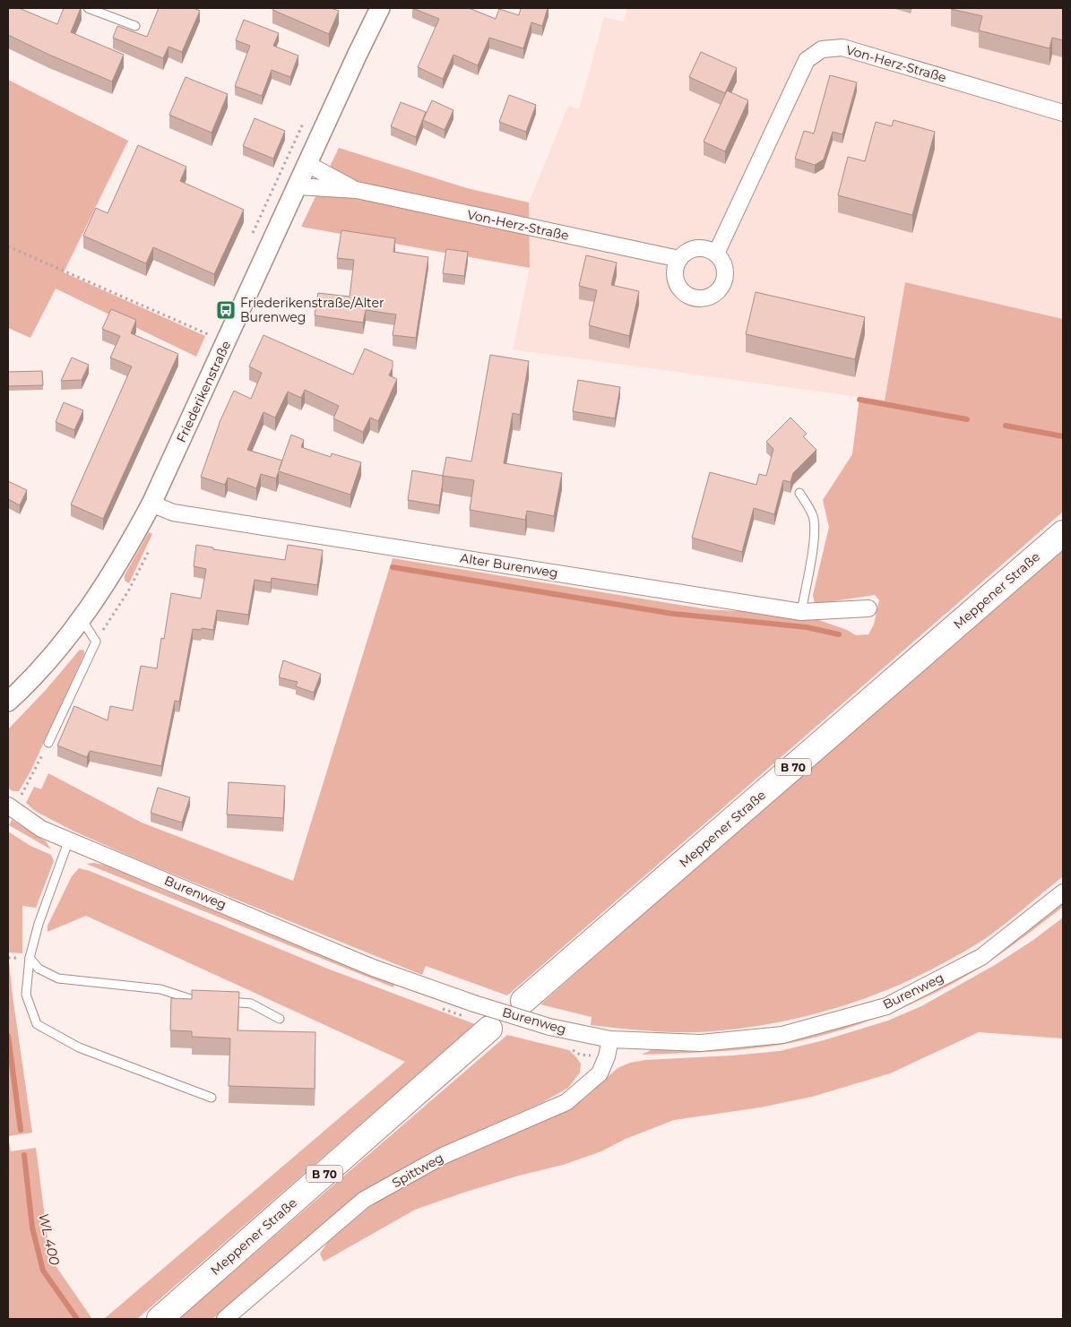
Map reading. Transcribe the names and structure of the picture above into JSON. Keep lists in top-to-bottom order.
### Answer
{
  "streets": {
    "main road": ["Meppener Straße", "B 70"],
    "street": [
      "Von-Herz-Straße",
      "Friederikenstraße",
      "Alter Burenweg",
      "Burenweg",
      "Spittweg"
    ]
  },
  "crossings": [
    ["Friederikenstraße", "Alter Burenweg"],
    ["Burenweg", "Spittweg"]
  ],
  "water": ["WL 400"],
  "places": {
    "bus stop": ["Friederikenstraße/Alter Burenweg"]
  }
}
